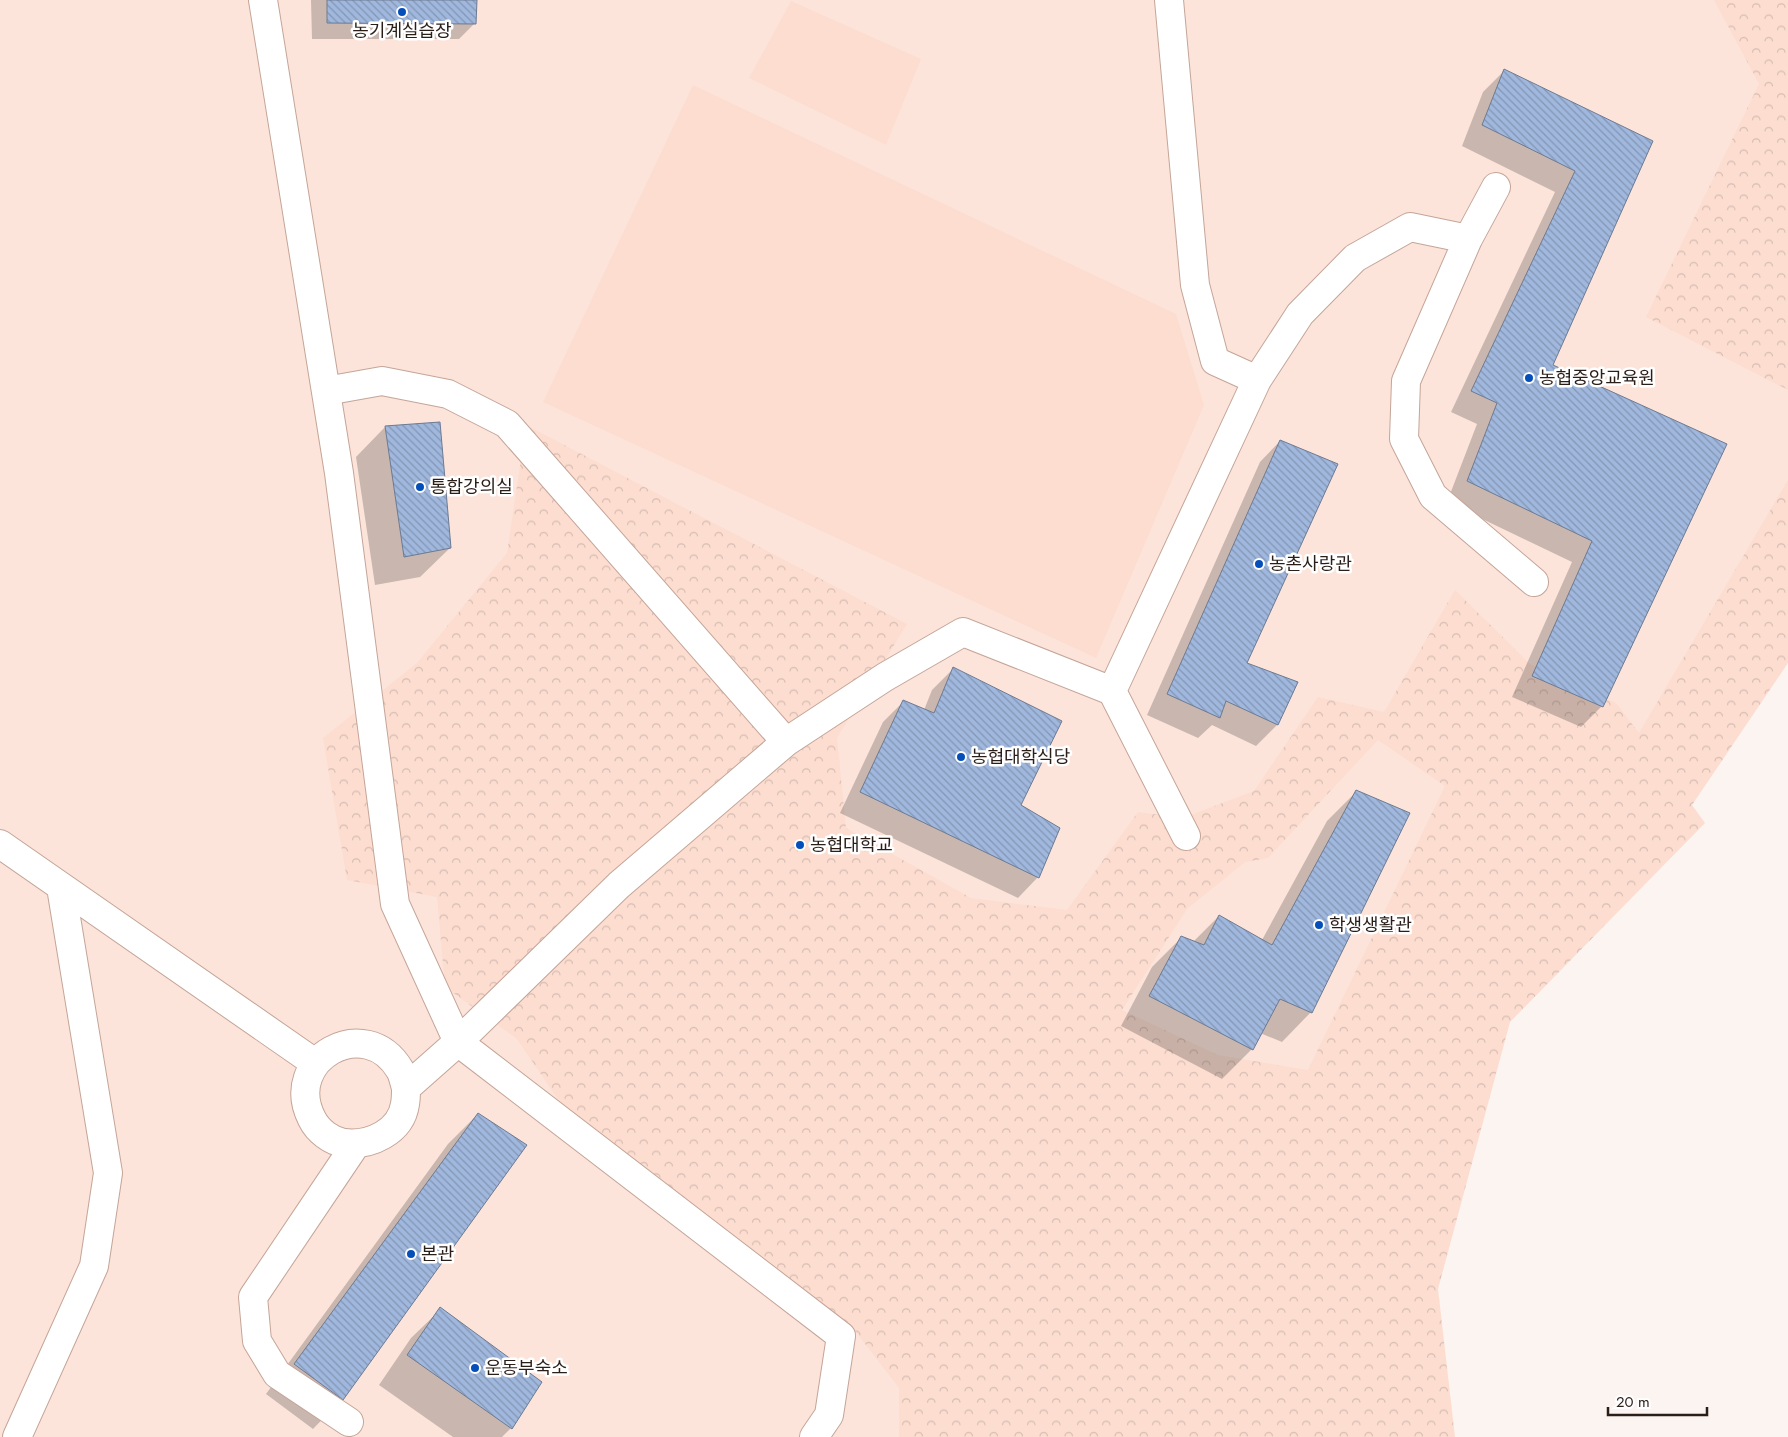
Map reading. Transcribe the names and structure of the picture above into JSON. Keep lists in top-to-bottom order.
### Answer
{
  "places": [
    "농기계실습장",
    "농협중앙교육원",
    "통합강의실",
    "농촌사랑관",
    "농협대학식당",
    "농협대학교",
    "학생생활관",
    "본관",
    "운동부숙소"
  ],
  "scale_bar": "20 m"
}
